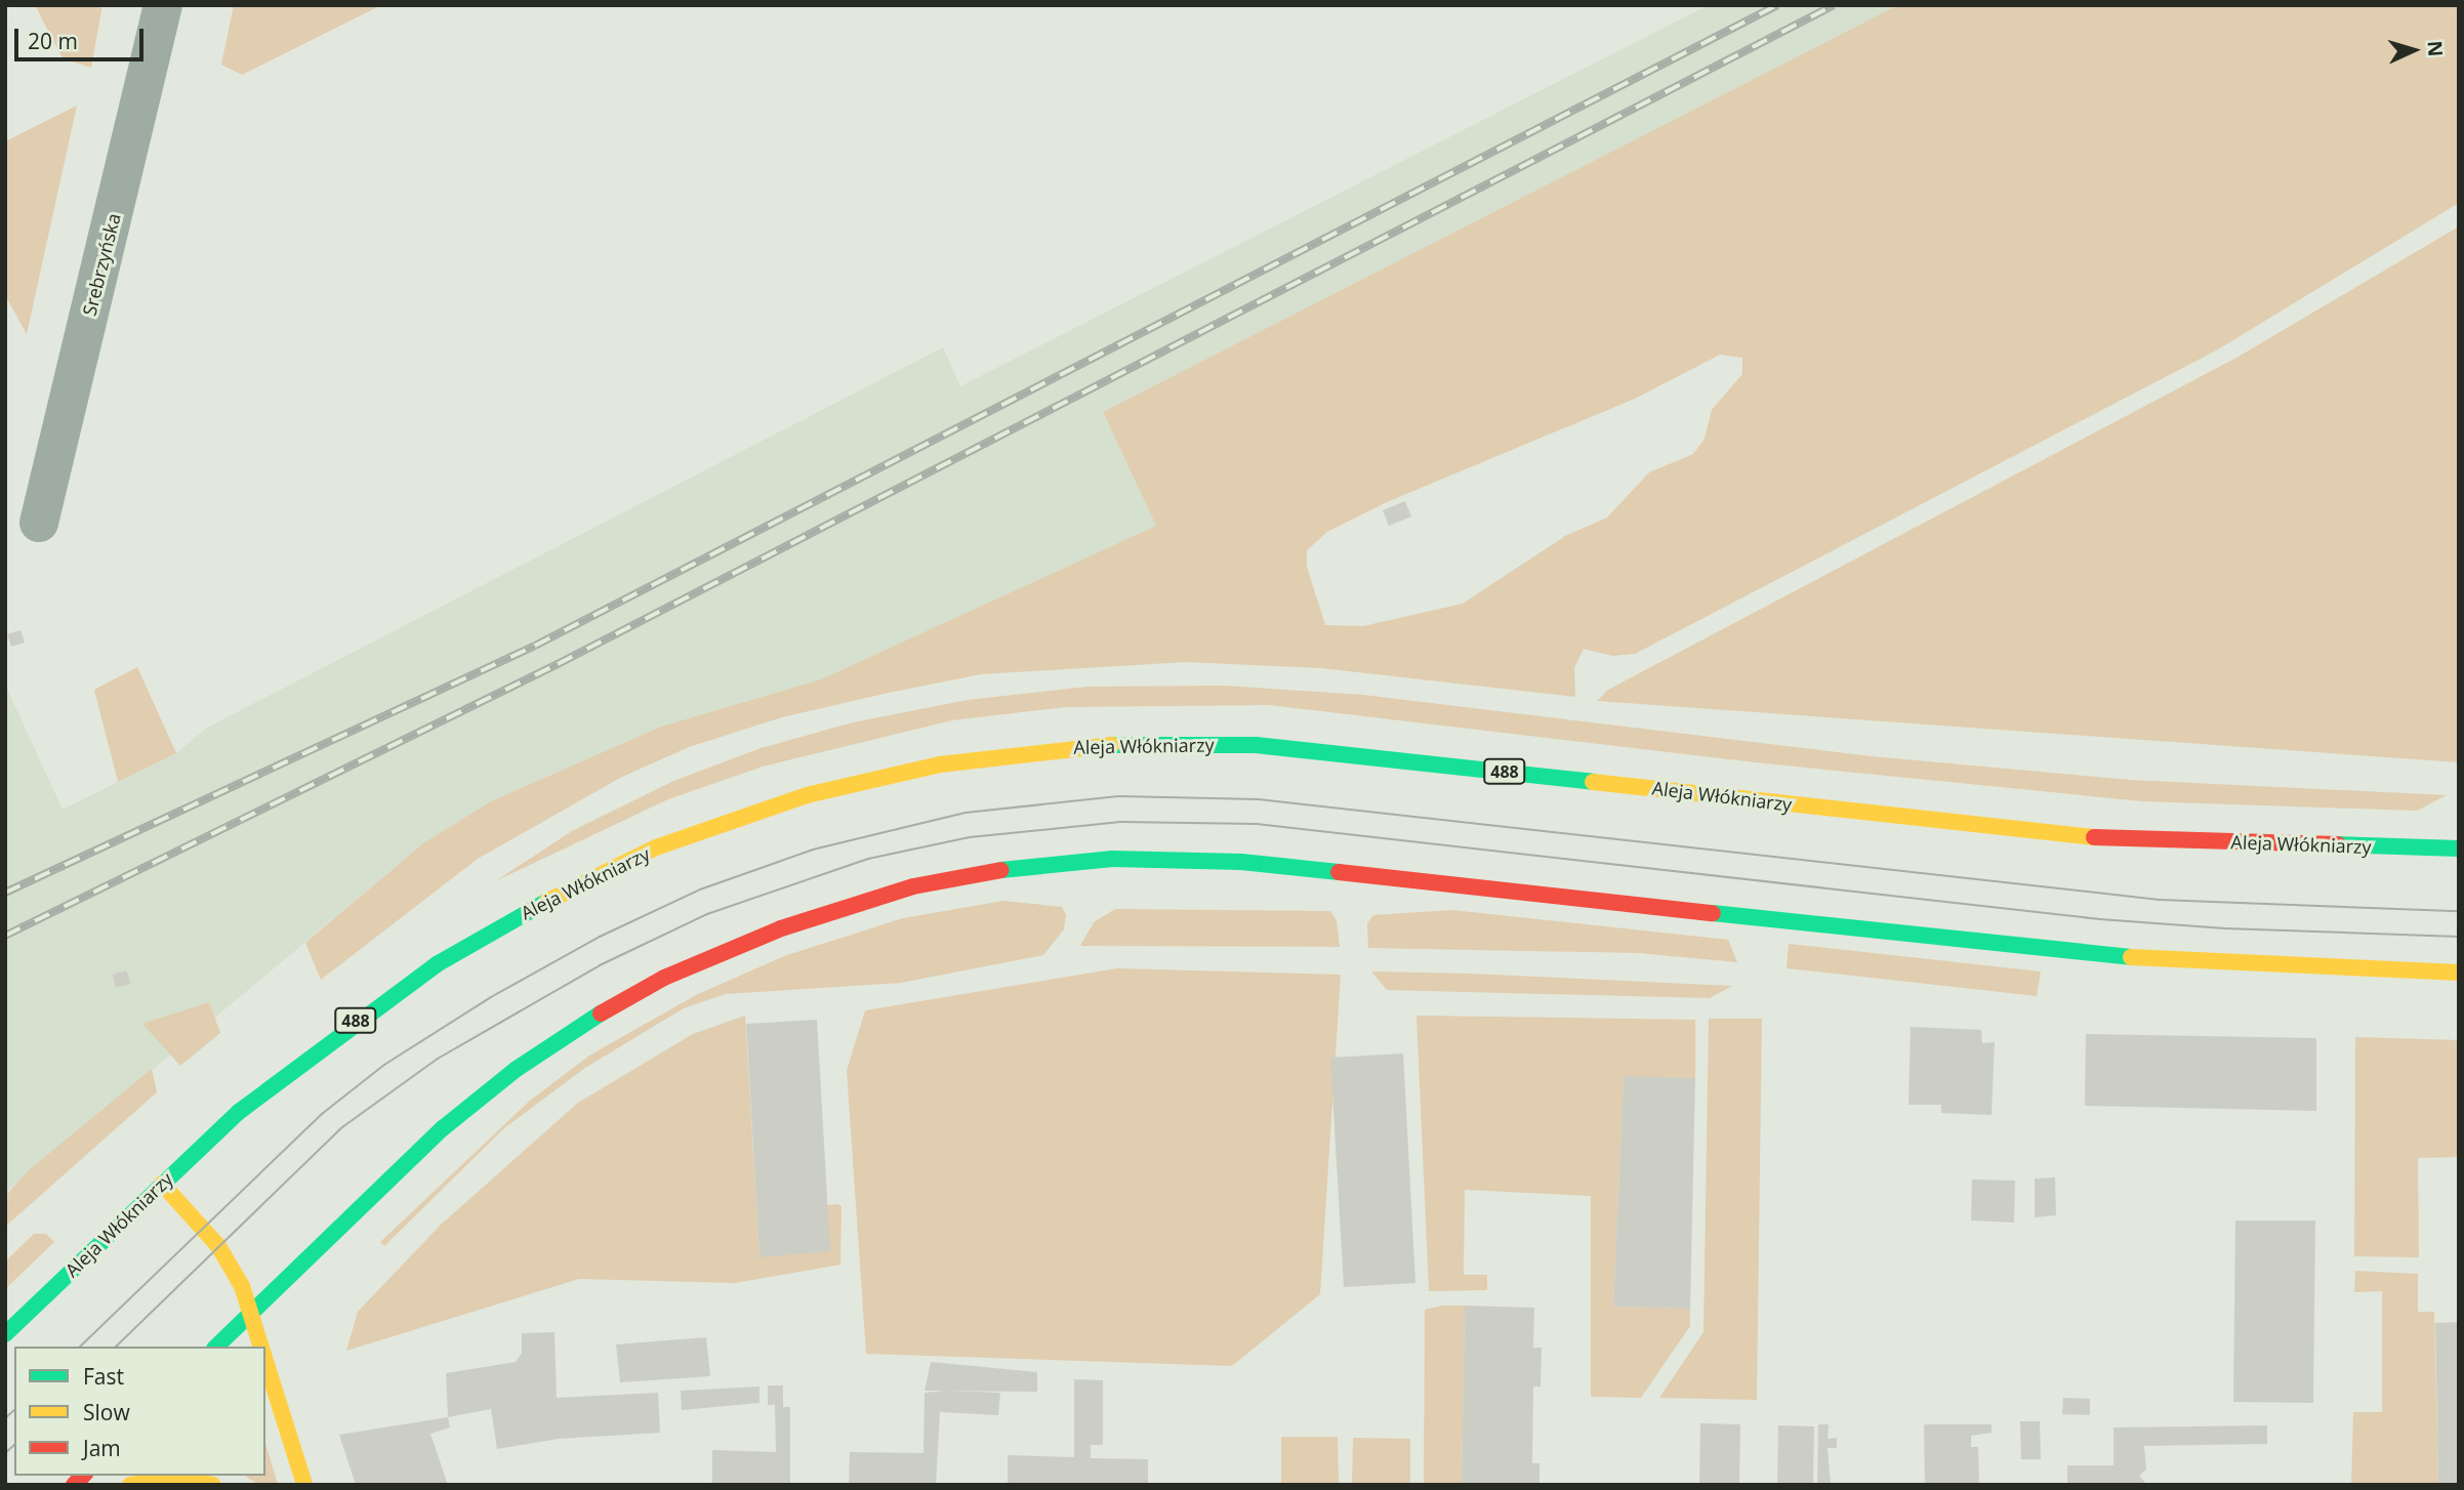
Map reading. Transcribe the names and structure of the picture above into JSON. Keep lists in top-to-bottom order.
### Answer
{
  "streets": {
    "main road": ["Aleja Włókniarzy", "488"],
    "street": ["Srebrzyńska"]
  },
  "legend": ["Fast", "Slow", "Jam"],
  "scale_bar": "20 m",
  "north": "right"
}
